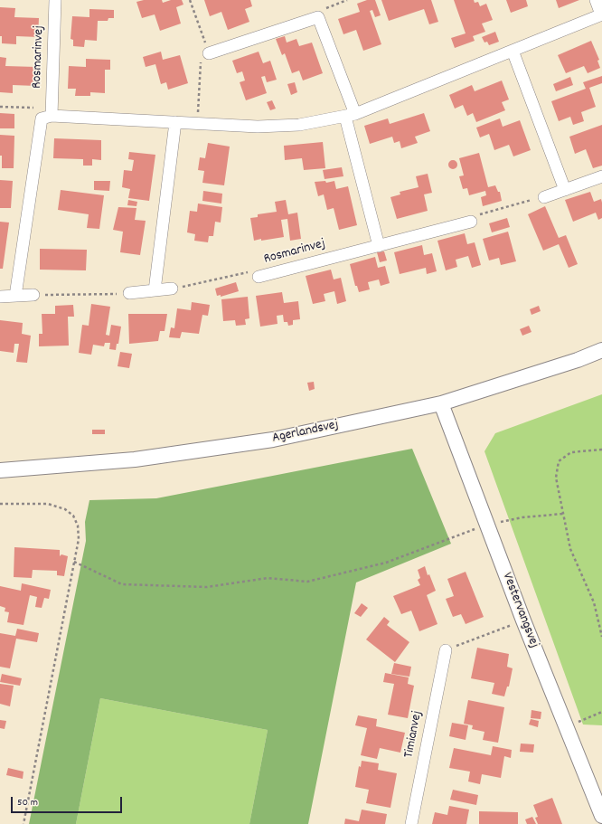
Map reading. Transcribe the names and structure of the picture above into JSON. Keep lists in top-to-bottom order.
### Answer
{
  "streets": {
    "street": [
      "Rosmarinvej",
      "Agerlandsvej",
      "Vestervangsvej",
      "Timianvej"
    ]
  },
  "crossings": [
    ["Agerlandsvej", "Vestervangsvej"]
  ],
  "scale_bar": "50 m"
}
